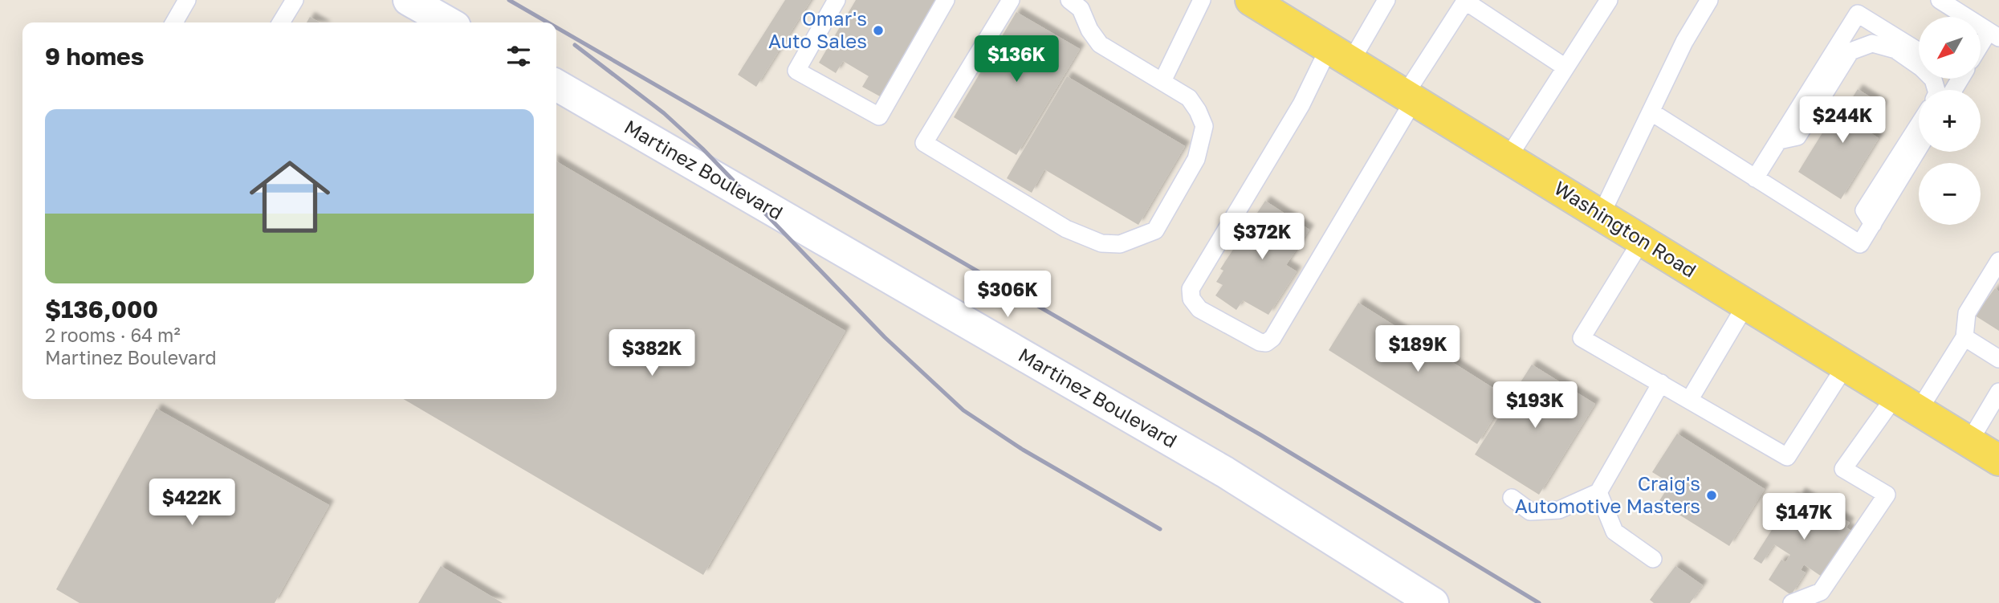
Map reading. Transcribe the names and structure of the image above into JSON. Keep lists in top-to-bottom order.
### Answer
{
  "streets": {
    "main road": ["Washington Road"],
    "street": ["Martinez Boulevard"]
  },
  "places": ["Omar's Auto Sales", "Craig's Automotive Masters"],
  "north": "bottom left",
  "page": {
    "map_buttons": ["+", "−"],
    "heading": "9 homes",
    "price": [
      "$136K",
      "$244K",
      "$372K",
      "$306K",
      "$189K",
      "$382K",
      "$193K",
      "$422K",
      "$147K"
    ],
    "list": [
      {
        "name": "$136,000",
        "note": "2 rooms · 64 m² · Martinez Boulevard"
      }
    ]
  }
}
